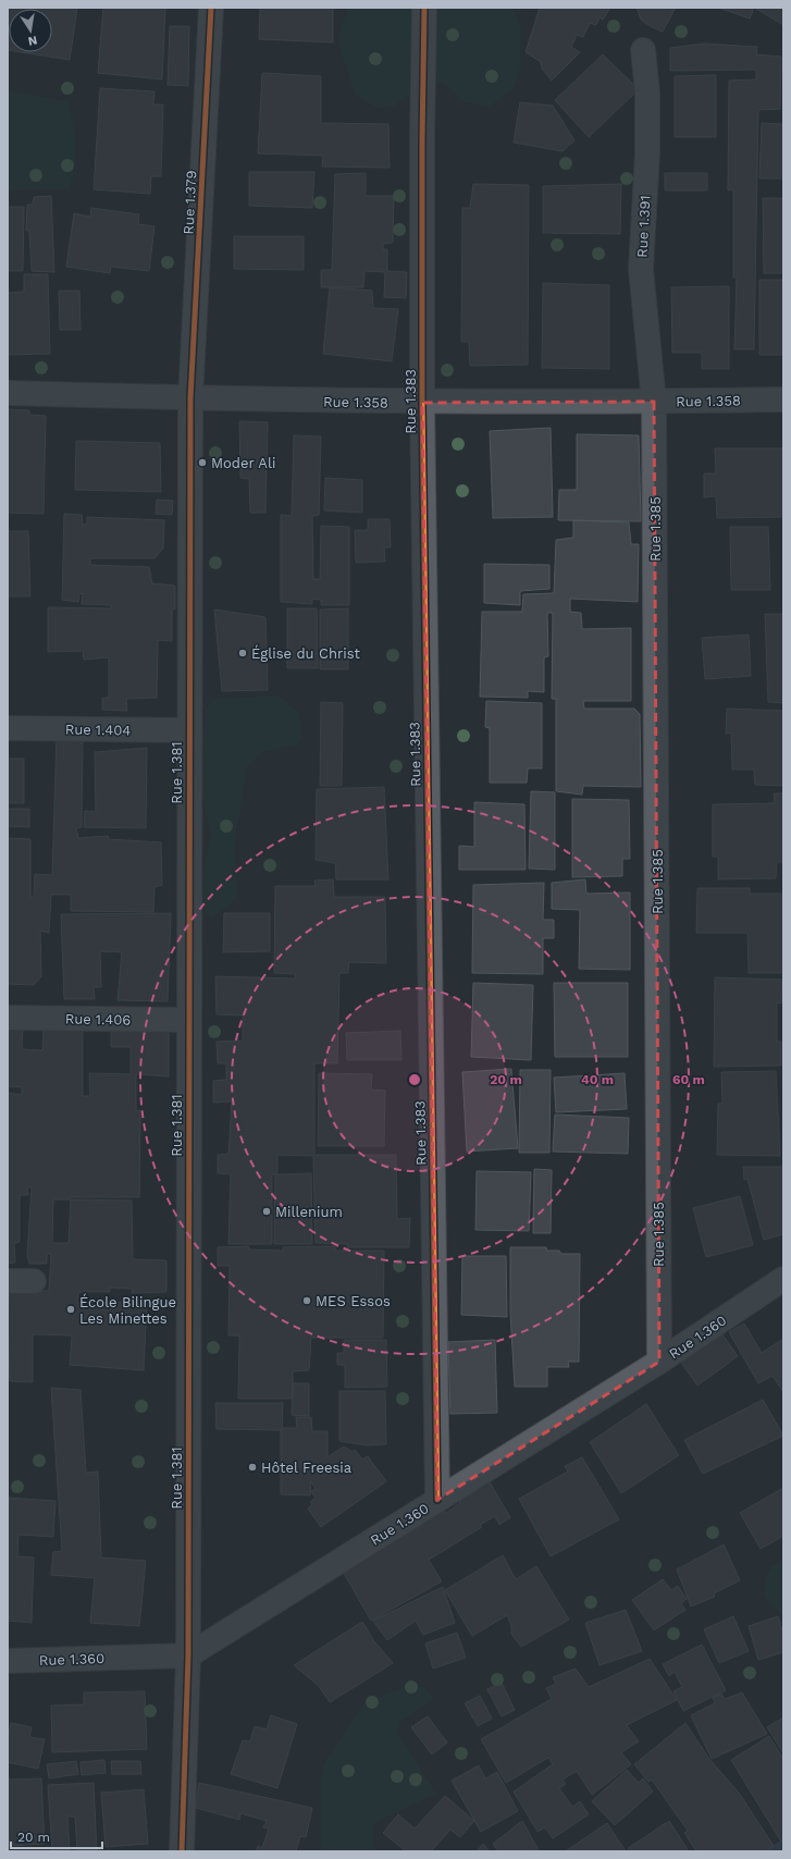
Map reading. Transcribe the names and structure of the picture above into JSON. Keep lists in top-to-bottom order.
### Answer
{
  "streets": {
    "street": [
      "Rue 1.379",
      "Rue 1.391",
      "Rue 1.358",
      "Rue 1.383",
      "Rue 1.385",
      "Rue 1.404",
      "Rue 1.381",
      "Rue 1.406",
      "Rue 1.360"
    ]
  },
  "crossings": [
    ["Rue 1.379", "Rue 1.358"],
    ["Rue 1.379", "Rue 1.381"],
    ["Rue 1.391", "Rue 1.358"],
    ["Rue 1.391", "Rue 1.385"],
    ["Rue 1.358", "Rue 1.383"],
    ["Rue 1.358", "Rue 1.385"],
    ["Rue 1.358", "Rue 1.381"],
    ["Rue 1.383", "Rue 1.360"],
    ["Rue 1.385", "Rue 1.360"],
    ["Rue 1.404", "Rue 1.381"],
    ["Rue 1.381", "Rue 1.406"],
    ["Rue 1.381", "Rue 1.360"]
  ],
  "places": [
    "Moder Ali",
    "Église du Christ",
    "Millenium",
    "MES Essos",
    "École Bilingue Les Minettes",
    "Hôtel Freesia"
  ],
  "scale_bar": "20 m",
  "north": "bottom",
  "rings": ["20 m", "40 m", "60 m"]
}
